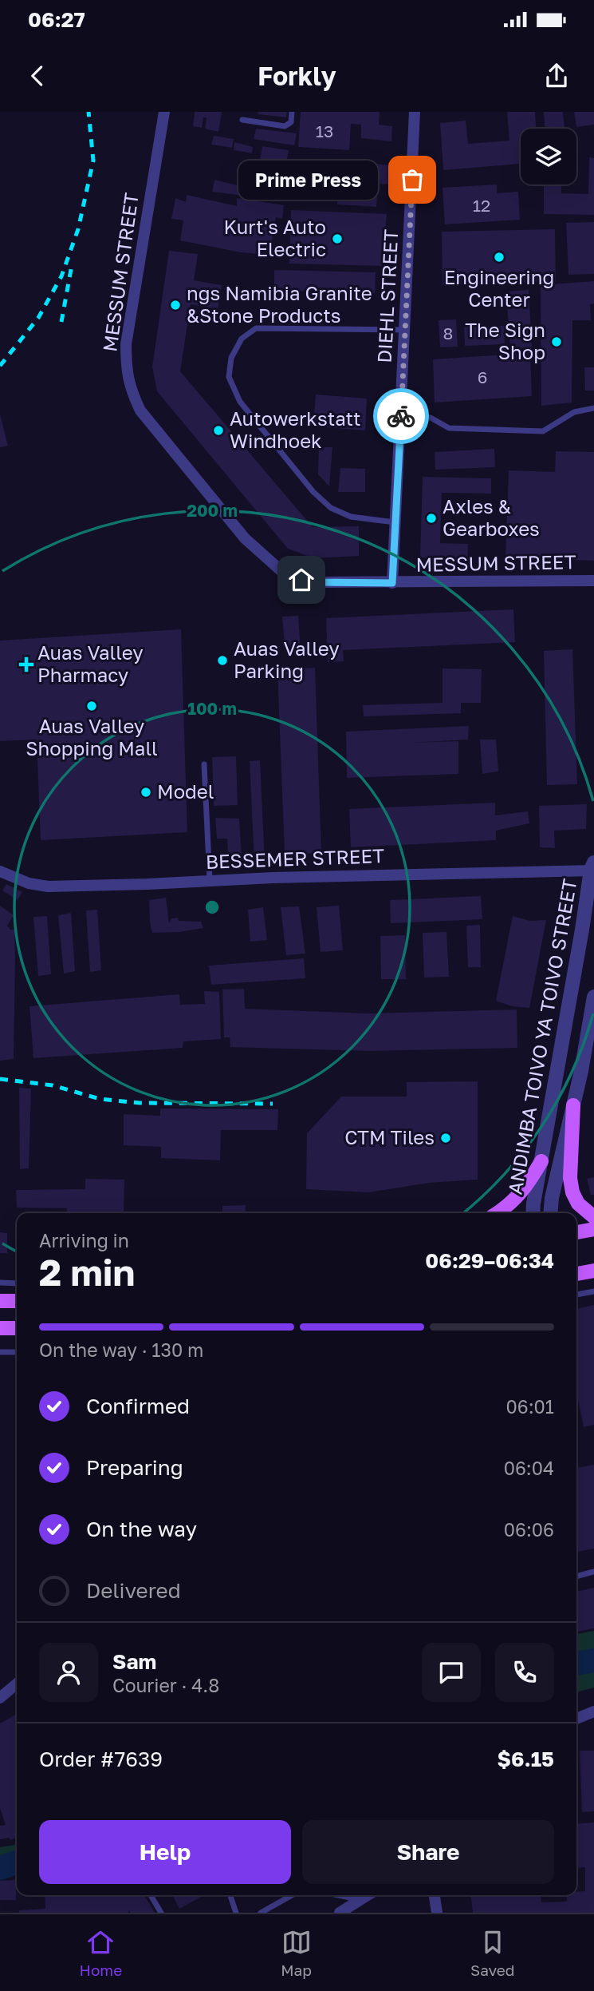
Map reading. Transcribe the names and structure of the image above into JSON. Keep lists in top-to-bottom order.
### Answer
{
  "streets": {
    "street": [
      "MESSUM STREET",
      "DIEHL STREET",
      "BESSEMER STREET",
      "ANDIMBA TOIVO YA TOIVO STREET"
    ]
  },
  "crossings": [
    ["MESSUM STREET", "DIEHL STREET"],
    ["BESSEMER STREET", "ANDIMBA TOIVO YA TOIVO STREET"]
  ],
  "places": {
    "other": [
      "Prime Press",
      "Kurt's Auto Electric",
      "Engineering Center",
      "ngs Namibia Granite &Stone Products",
      "The Sign Shop",
      "Autowerkstatt Windhoek",
      "Axles & Gearboxes",
      "Auas Valley Parking",
      "Auas Valley Shopping Mall",
      "Model",
      "CTM Tiles"
    ],
    "health": ["Auas Valley Pharmacy"]
  },
  "house_numbers": [
    "13",
    "12",
    "8",
    "6"
  ],
  "page": {
    "status": "06:27",
    "header": "Forkly",
    "bubble": "Prime Press",
    "heading": ["2 min", "Arriving in", "06:29–06:34"],
    "panel": [
      "Sam",
      "Courier · 4.8",
      "Order #7639",
      "$6.15"
    ],
    "bar": "On the way · 130 m",
    "list": [
      ["Confirmed", "06:01"],
      ["Preparing", "06:04"],
      ["On the way", "06:06"],
      "Delivered"
    ],
    "buttons": ["Help", "Share"],
    "tabs": ["Home", "Map", "Saved"]
  },
  "rings": ["200 m", "100 m"]
}
